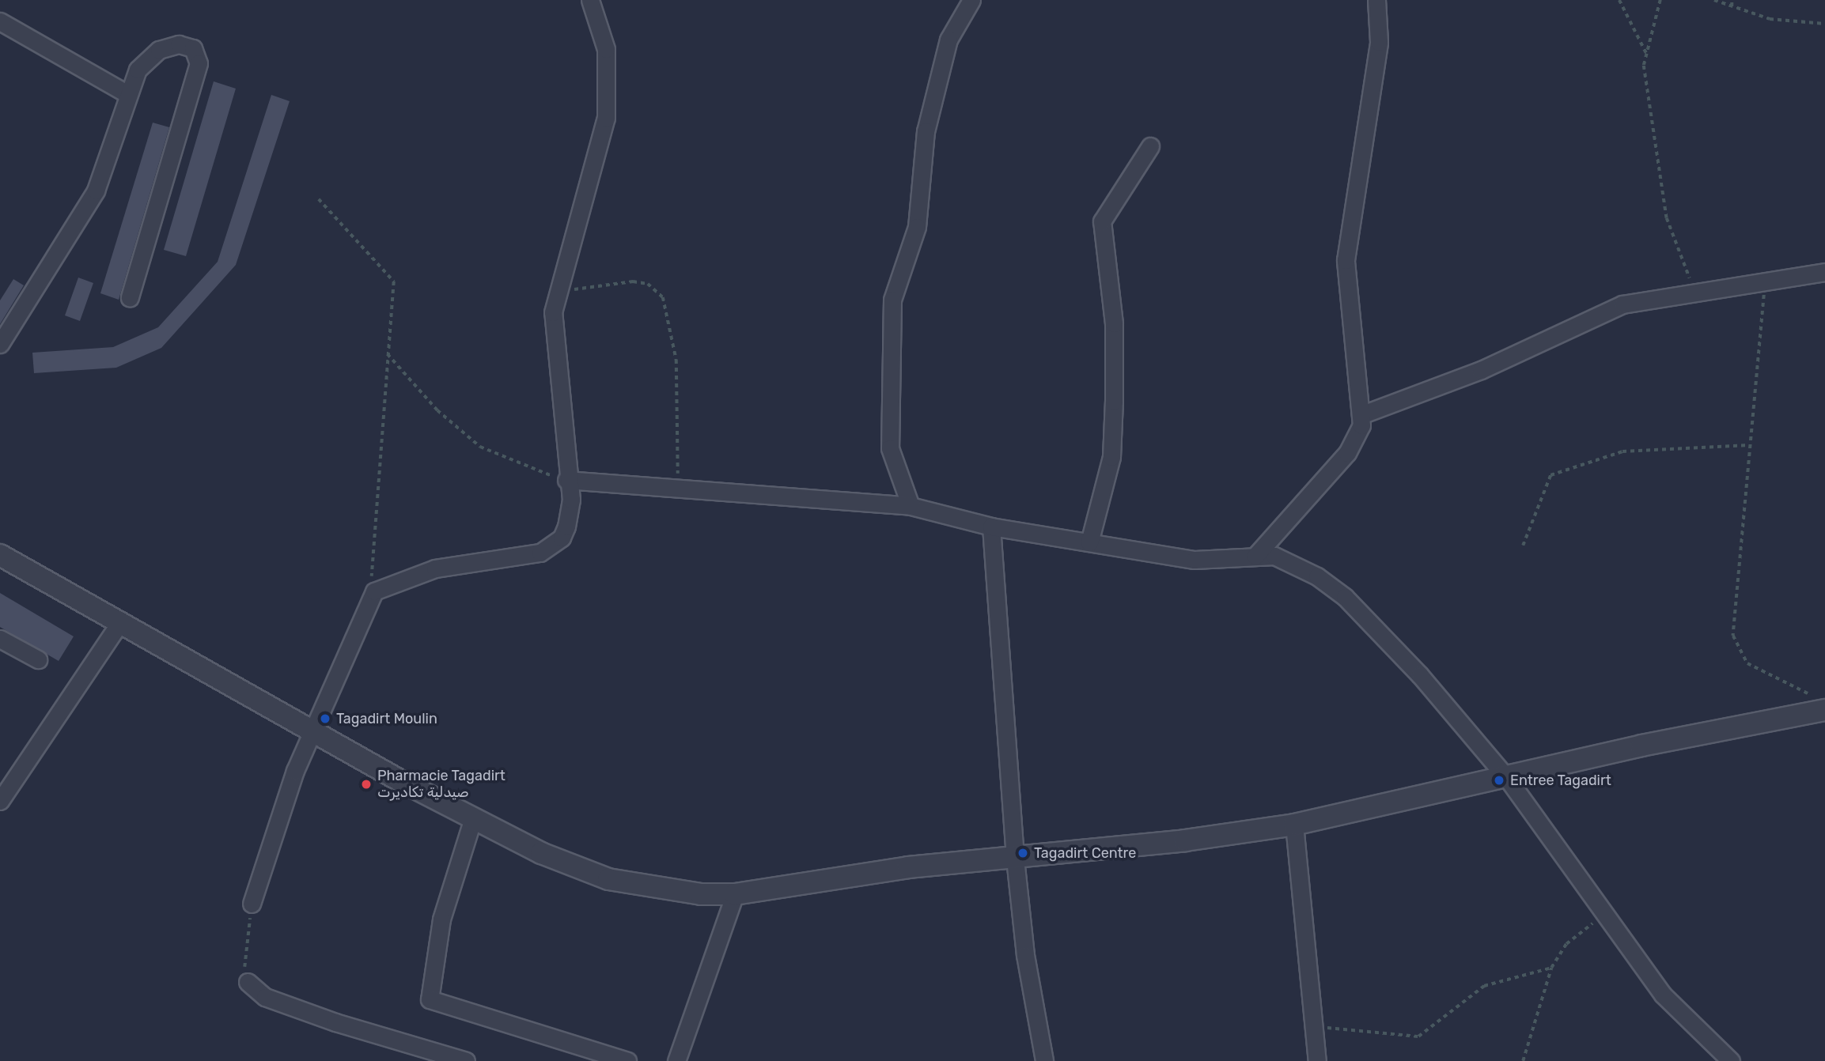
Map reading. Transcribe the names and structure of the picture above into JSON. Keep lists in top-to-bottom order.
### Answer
{
  "places": [
    "Tagadirt Moulin",
    "Entree Tagadirt",
    "Pharmacie Tagadirt صيدلية تكاديرت",
    "Tagadirt Centre"
  ]
}
